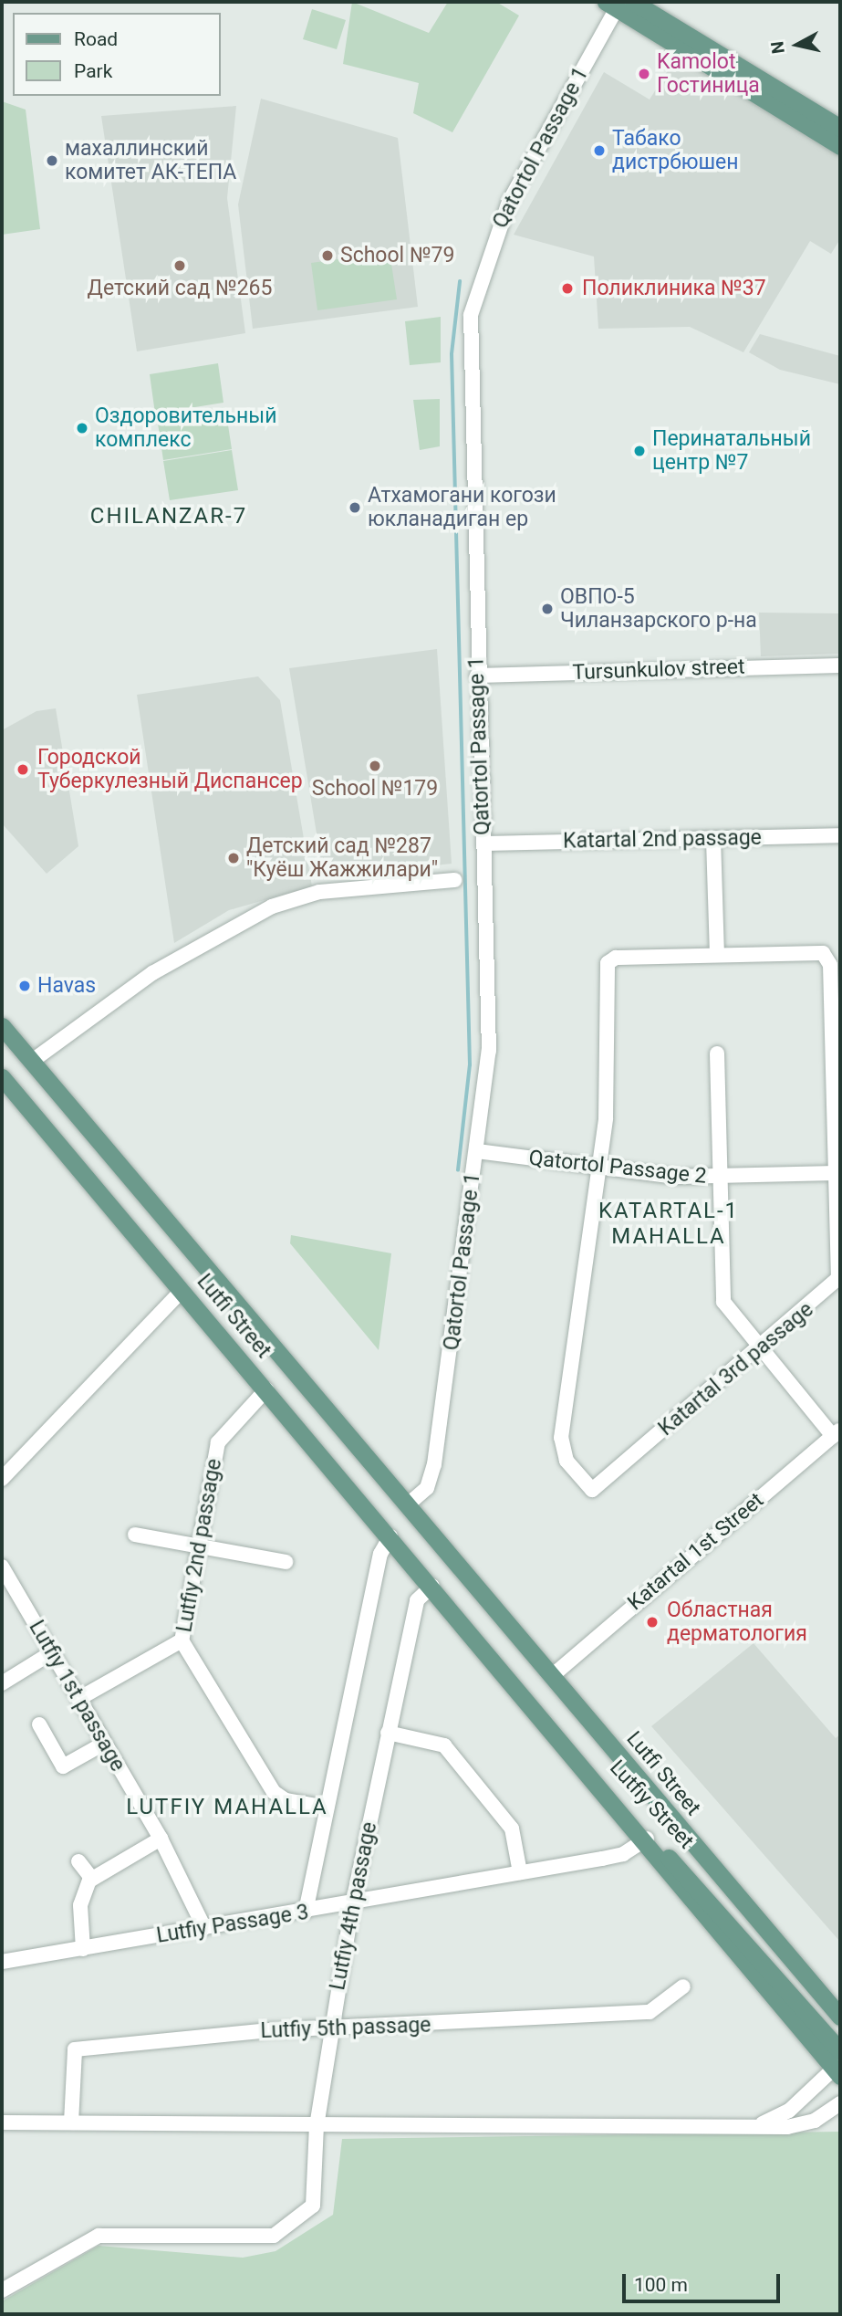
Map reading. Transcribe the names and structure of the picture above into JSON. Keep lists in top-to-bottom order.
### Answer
{
  "streets": {
    "main road": ["Lutfi Street", "Lutfiy Street"],
    "street": [
      "Qatortol Passage 1",
      "Tursunkulov street",
      "Katartal 2nd passage",
      "Qatortol Passage 2",
      "Katartal 3rd passage",
      "Lutfiy 2nd passage",
      "Katartal 1st Street",
      "Lutfiy 1st passage",
      "Lutfiy 4th passage",
      "Lutfiy Passage 3",
      "Lutfiy 5th passage"
    ]
  },
  "crossings": [
    ["Qatortol Passage 1", "Tursunkulov street"],
    ["Qatortol Passage 1", "Katartal 2nd passage"],
    ["Qatortol Passage 1", "Qatortol Passage 2"],
    ["Qatortol Passage 1", "Lutfi Street"],
    ["Qatortol Passage 2", "Katartal 3rd passage"],
    ["Lutfi Street", "Lutfiy 2nd passage"],
    ["Lutfi Street", "Katartal 1st Street"],
    ["Lutfi Street", "Lutfiy Street"],
    ["Lutfi Street", "Lutfiy 4th passage"],
    ["Lutfiy 1st passage", "Lutfiy Passage 3"],
    ["Lutfiy Street", "Lutfiy 4th passage"],
    ["Lutfiy Street", "Lutfiy Passage 3"],
    ["Lutfiy 4th passage", "Lutfiy Passage 3"],
    ["Lutfiy 4th passage", "Lutfiy 5th passage"]
  ],
  "districts": ["CHILANZAR-7", "KATARTAL-1 MAHALLA", "LUTFIY MAHALLA"],
  "places": [
    "Kamolot Гостиница",
    "Табако дистрбюшен",
    "махаллинский комитет АК-ТЕПА",
    "School №79",
    "Детский сад №265",
    "Поликлиника №37",
    "Оздоровительный комплекс",
    "Перинатальный центр №7",
    "Атхамогани когози юкланадиган ер",
    "ОВПО-5 Чиланзарского р-на",
    "School №179",
    "Городской Туберкулезный Диспансер",
    "Детский сад №287 \"Куёш Жажжилари\"",
    "Havas",
    "Областная дерматология"
  ],
  "legend": ["Road", "Park"],
  "scale_bar": "100 m",
  "north": "left"
}
